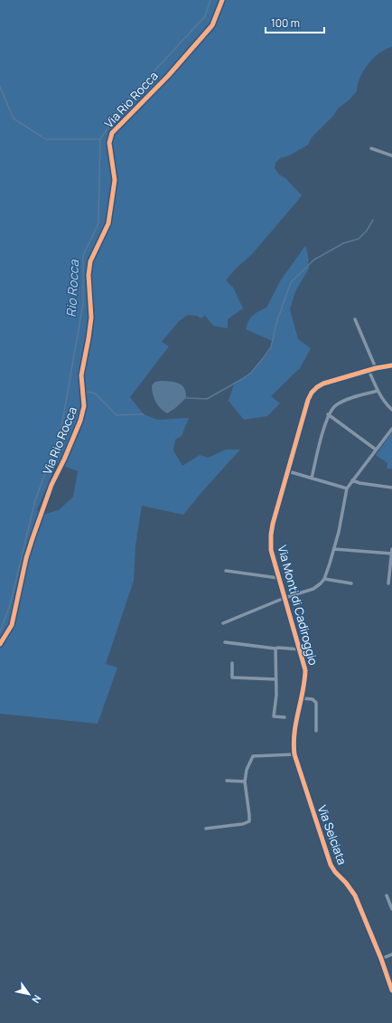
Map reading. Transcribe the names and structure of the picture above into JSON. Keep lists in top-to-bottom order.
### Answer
{
  "streets": {
    "street": ["Via Rio Rocca", "Via Monti di Cadiroggio", "Via Selciata"]
  },
  "crossings": [
    ["Via Monti di Cadiroggio", "Via Selciata"]
  ],
  "water": ["Rio Rocca"],
  "scale_bar": "100 m",
  "north": "bottom right"
}
